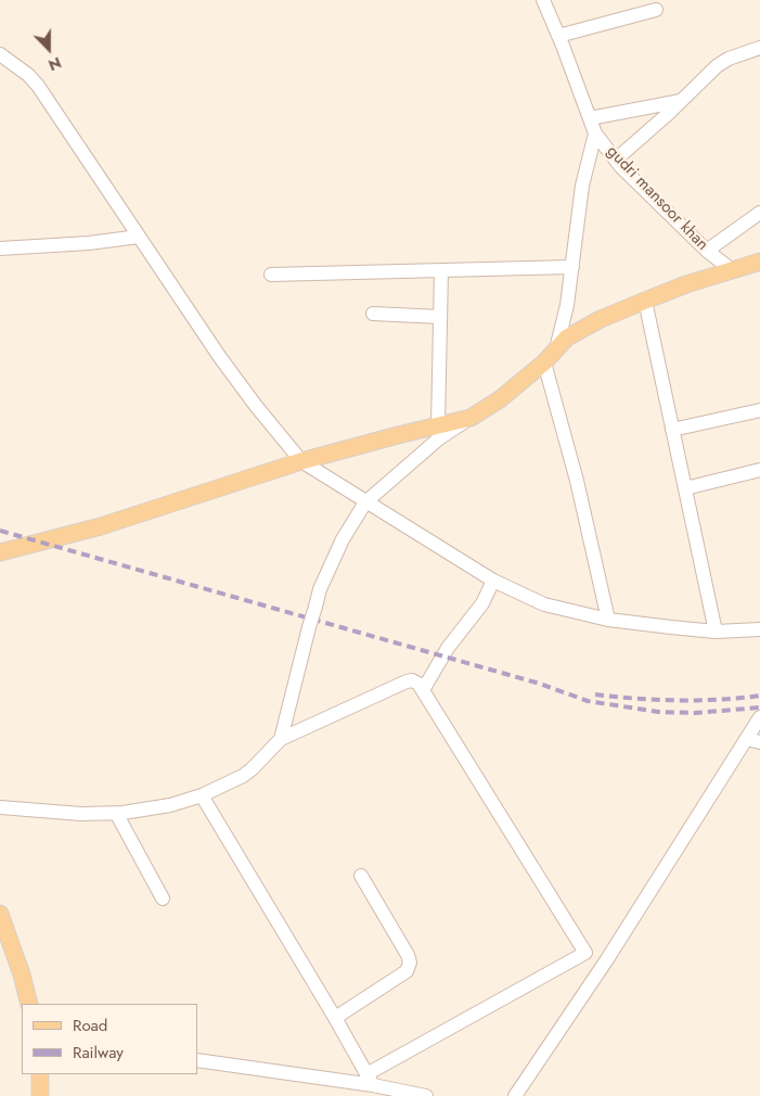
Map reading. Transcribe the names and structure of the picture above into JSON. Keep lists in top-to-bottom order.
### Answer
{
  "streets": {
    "street": ["gudri mansoor khan"]
  },
  "legend": ["Road", "Railway"],
  "north": "bottom"
}
